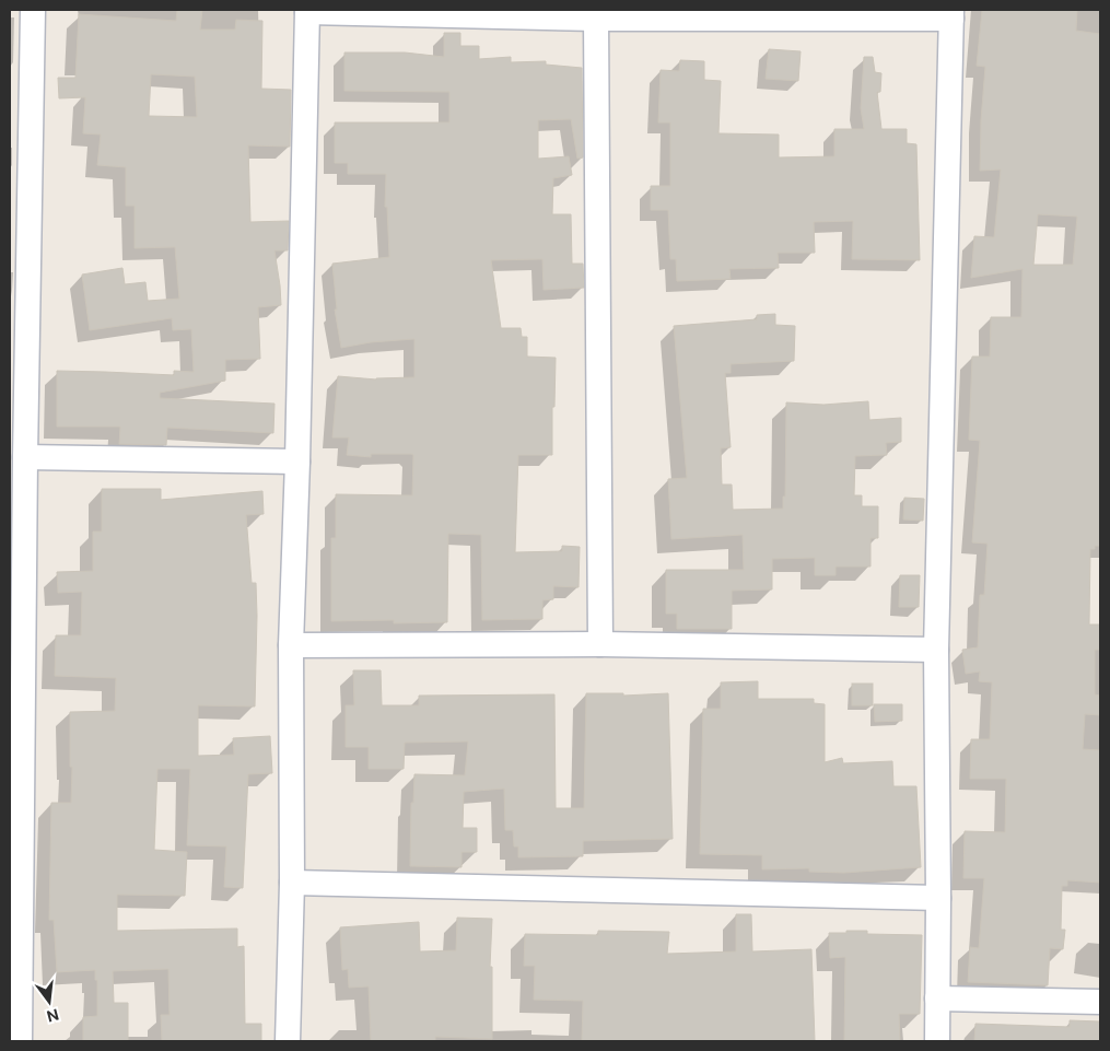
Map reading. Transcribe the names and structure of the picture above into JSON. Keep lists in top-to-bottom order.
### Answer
{
  "north": "bottom"
}
